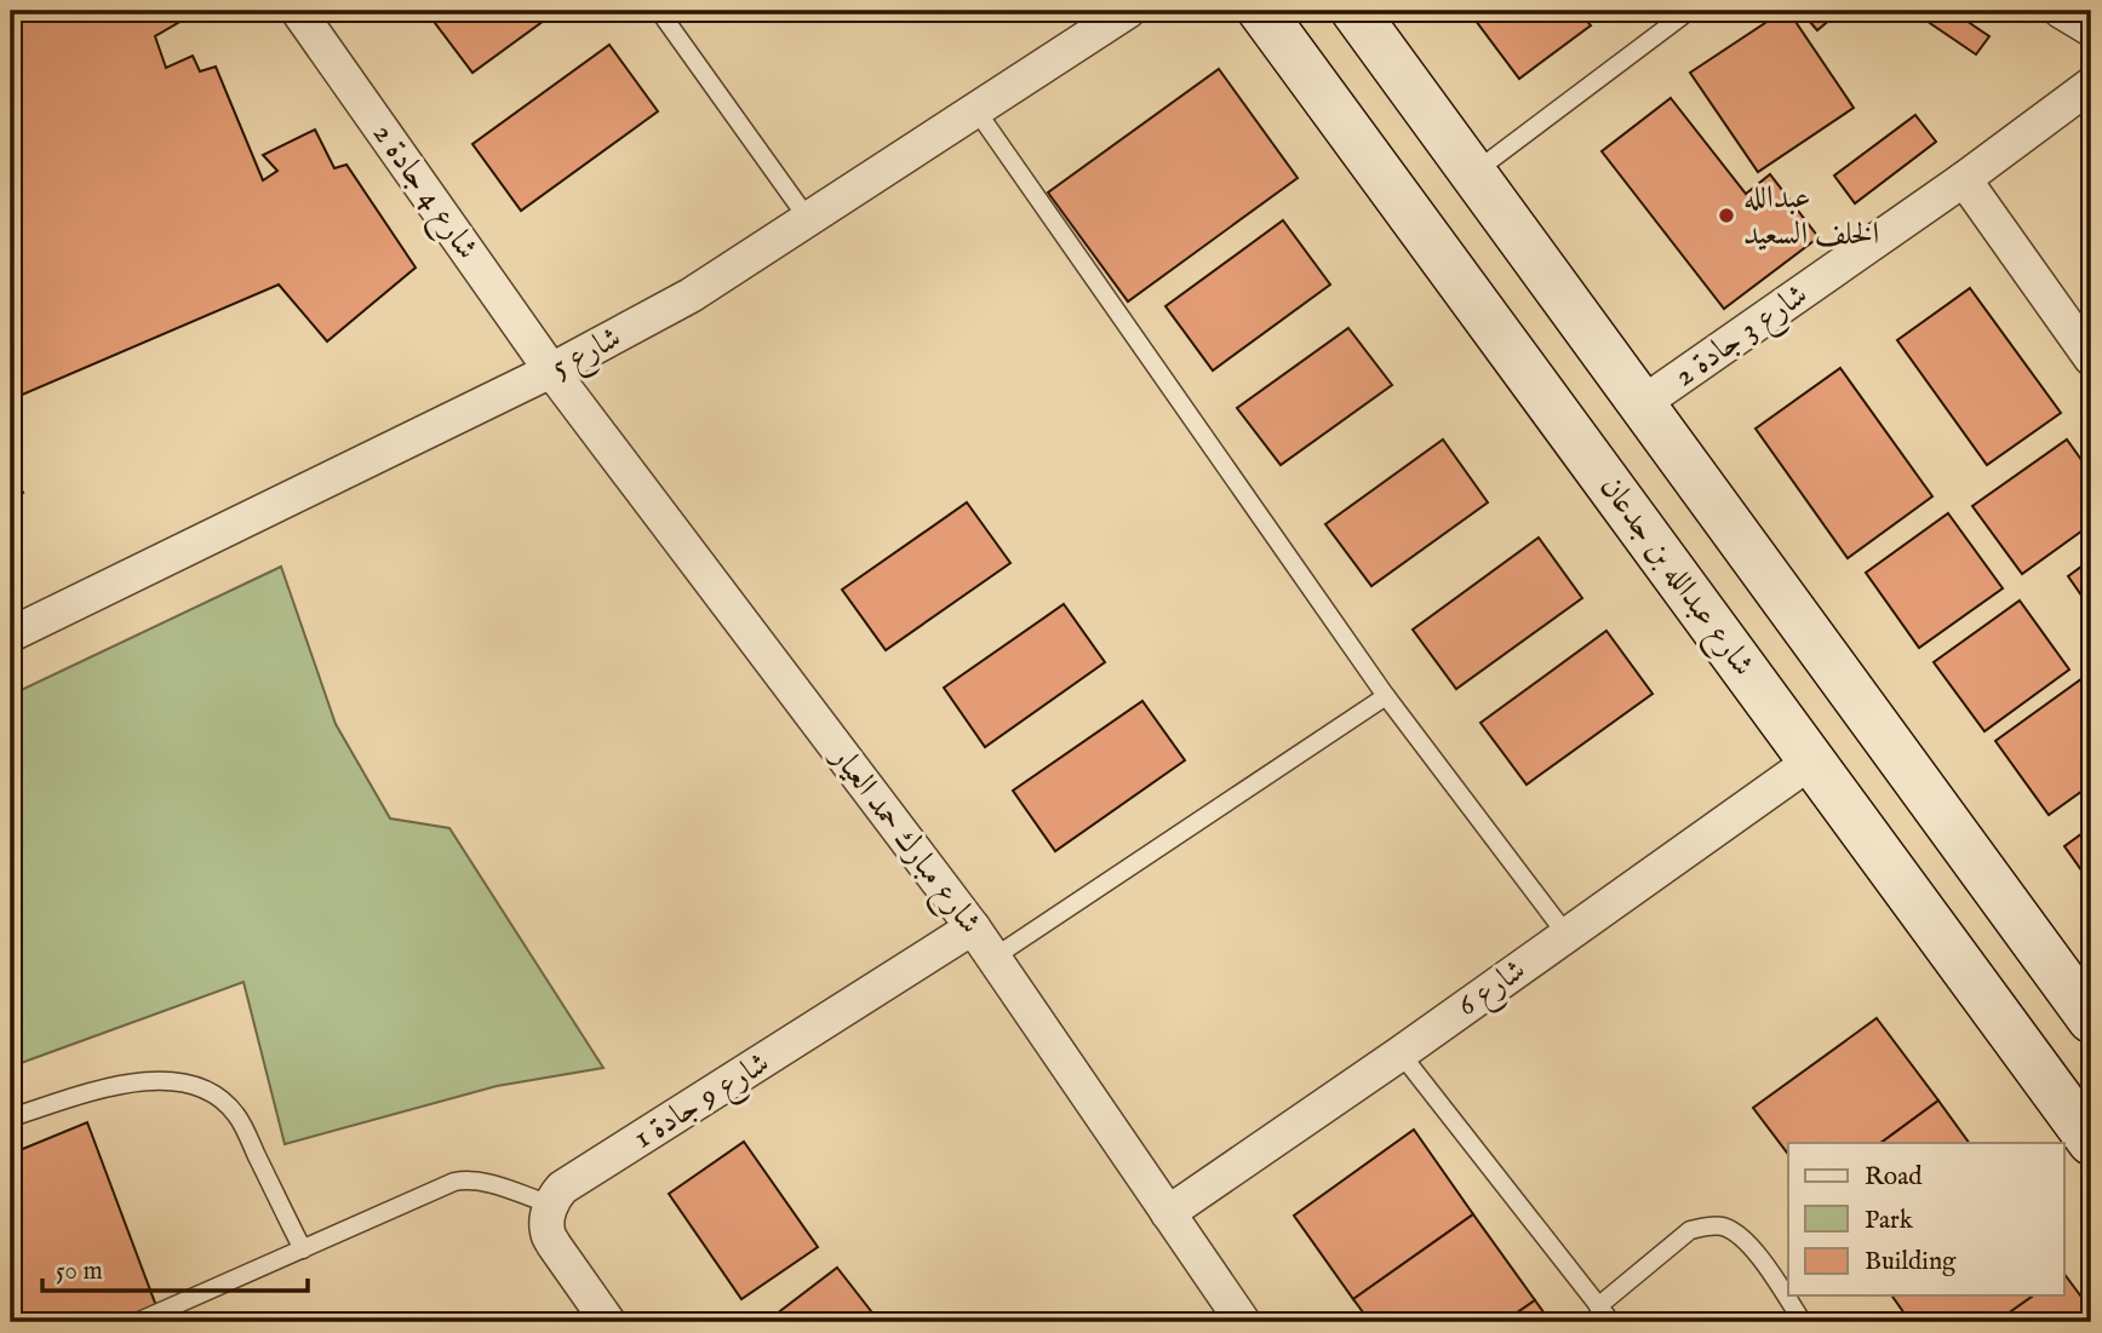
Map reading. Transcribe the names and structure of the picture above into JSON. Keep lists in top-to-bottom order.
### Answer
{
  "streets": {
    "street": [
      "شارع 4 جادة 2",
      "شارع 3 جادة 2",
      "شارع 5",
      "شارع عبدالله بن جدعان",
      "شارع مبارك حمد العيار",
      "شارع 6",
      "شارع 9 جادة 1"
    ]
  },
  "crossings": [
    ["شارع 4 جادة 2", "شارع 5"],
    ["شارع 4 جادة 2", "شارع مبارك حمد العيار"],
    ["شارع 5", "شارع مبارك حمد العيار"],
    ["شارع عبدالله بن جدعان", "شارع 6"],
    ["شارع مبارك حمد العيار", "شارع 6"],
    ["شارع مبارك حمد العيار", "شارع 9 جادة 1"]
  ],
  "places": ["عبدالله الخلف السعيد"],
  "legend": ["Road", "Park", "Building"],
  "scale_bar": "50 m"
}
